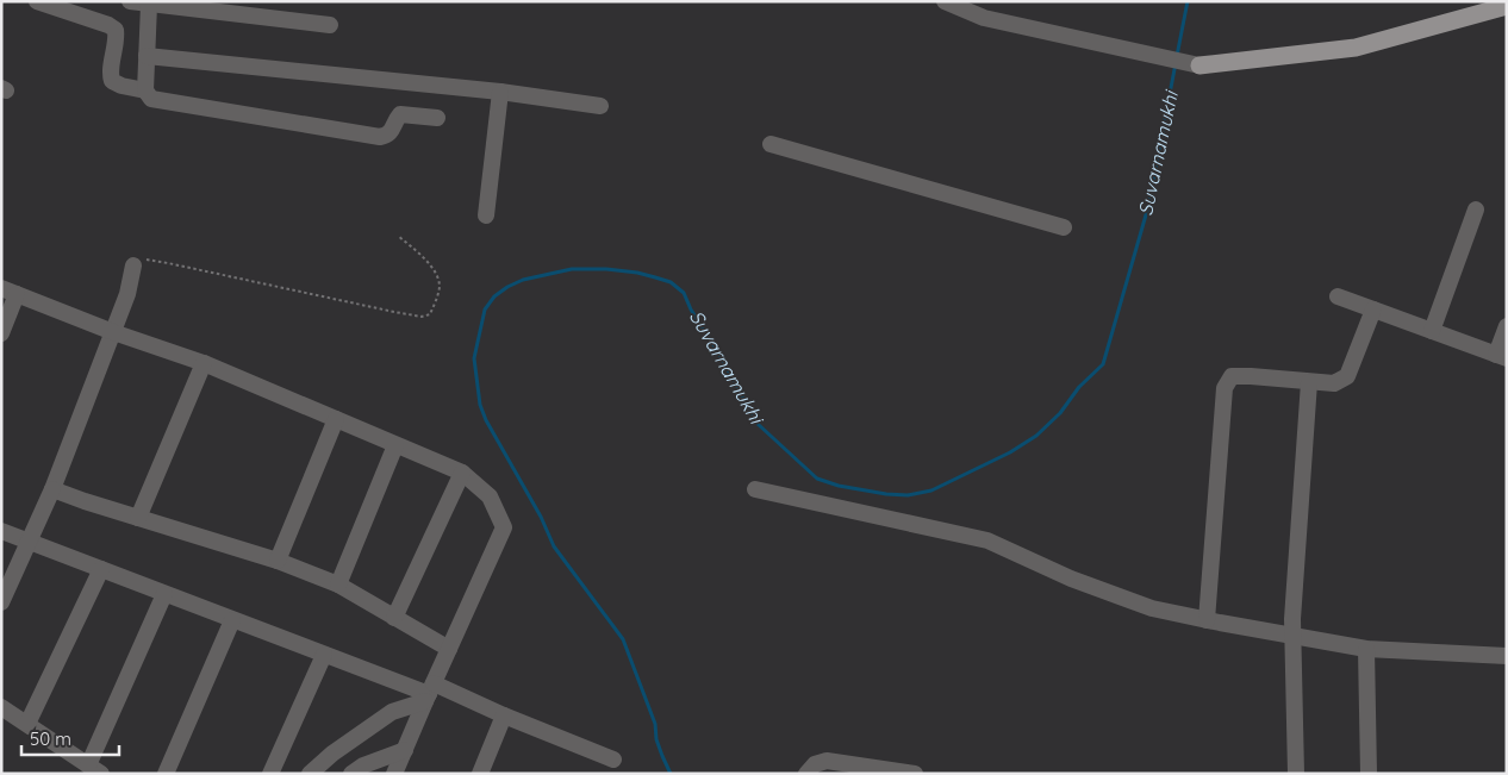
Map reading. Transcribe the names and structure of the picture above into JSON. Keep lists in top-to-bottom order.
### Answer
{
  "water": ["Suvarnamukhi"],
  "scale_bar": "50 m"
}
